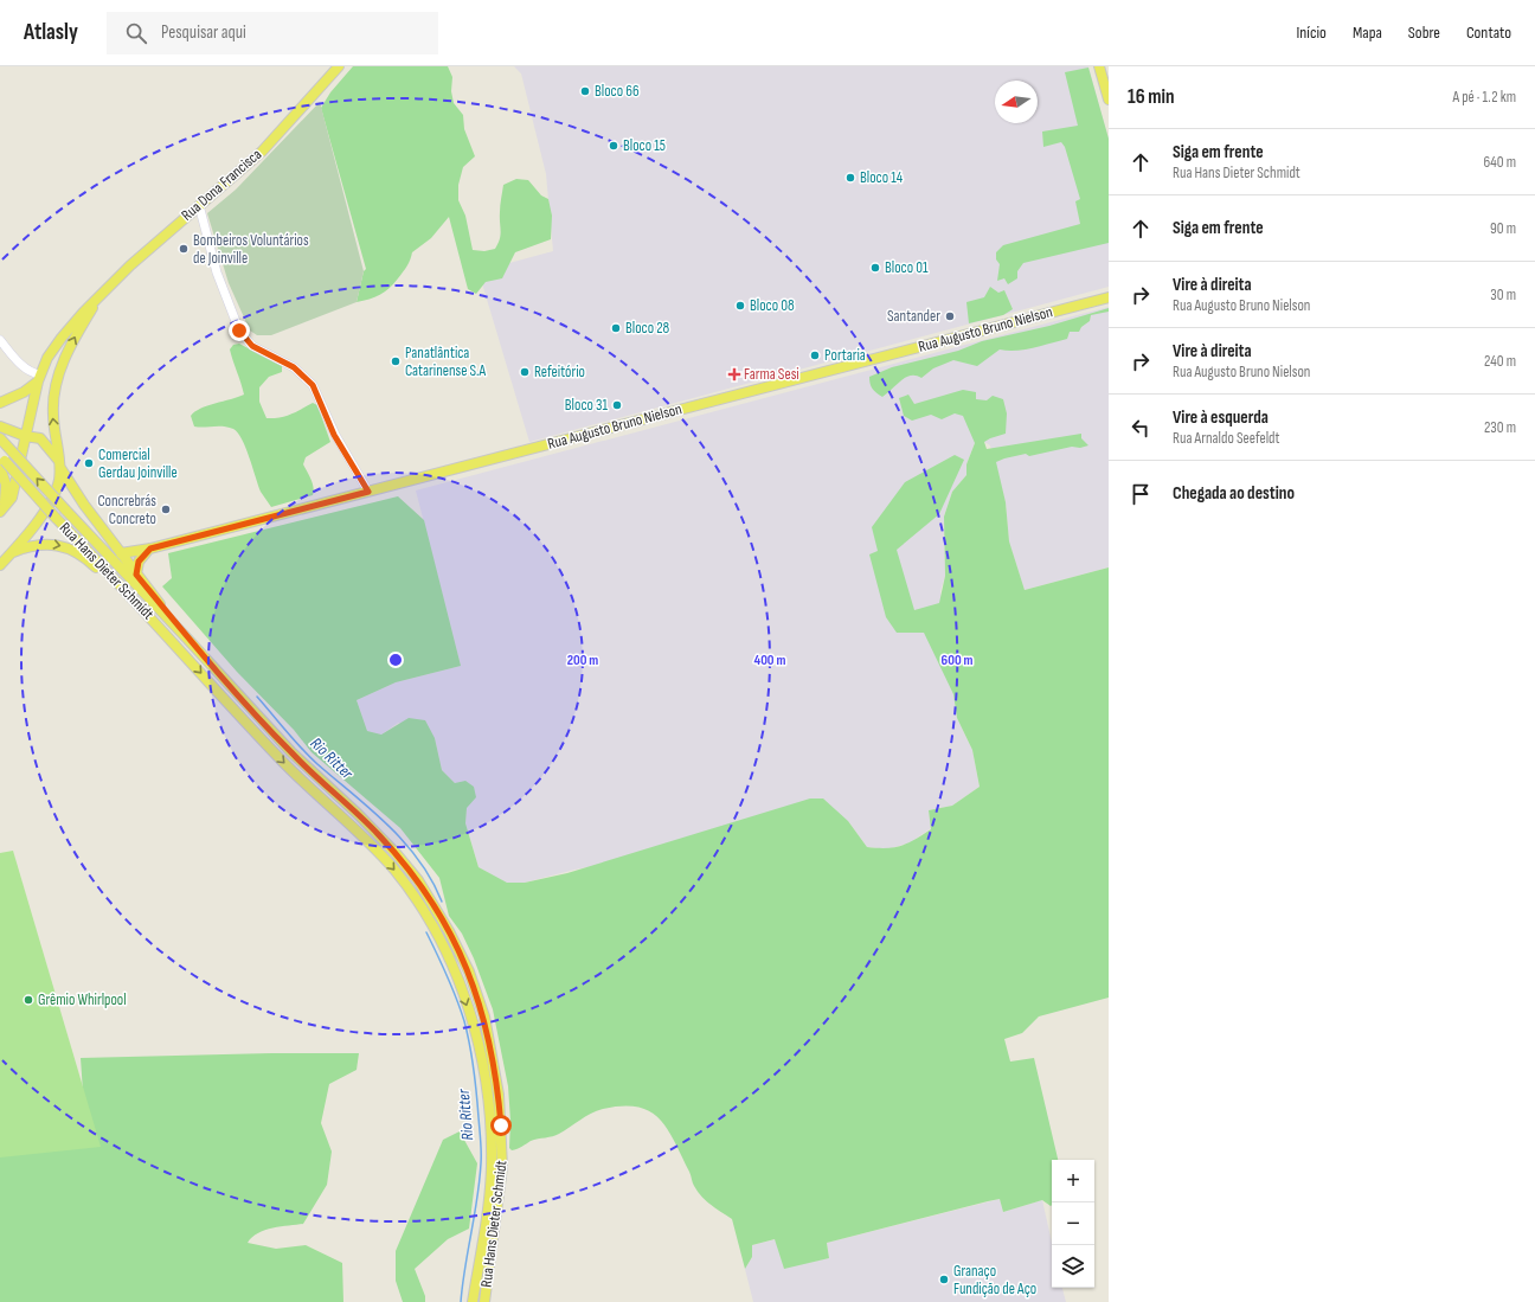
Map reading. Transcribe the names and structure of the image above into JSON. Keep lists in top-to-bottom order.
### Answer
{
  "streets": {
    "main road": ["Rua Dona Francisca", "Rua Augusto Bruno Nielson", "Rua Hans Dieter Schmidt"]
  },
  "water": ["Rio Ritter"],
  "places": {
    "other": [
      "Bloco 66",
      "Bloco 15",
      "Bloco 14",
      "Bombeiros Voluntários de Joinville",
      "Bloco 01",
      "Bloco 08",
      "Santander",
      "Bloco 28",
      "Portaria",
      "Panatlântica Catarinense S.A",
      "Refeitório",
      "Bloco 31",
      "Comercial Gerdau Joinville",
      "Concrebrás Concreto",
      "Grêmio Whirlpool",
      "Granaço Fundição de Aço"
    ],
    "health": ["Farma Sesi"]
  },
  "north": "left",
  "page": {
    "header": "Atlasly",
    "search": "Pesquisar aqui",
    "nav": [
      "Início",
      "Mapa",
      "Sobre",
      "Contato"
    ],
    "heading": ["16 min", "A pé · 1.2 km"],
    "list": [
      ["Siga em frente", "Rua Hans Dieter Schmidt", "640 m"],
      ["Siga em frente", "90 m"],
      ["Vire à direita", "Rua Augusto Bruno Nielson", "30 m"],
      ["Vire à direita", "Rua Augusto Bruno Nielson", "240 m"],
      ["Vire à esquerda", "Rua Arnaldo Seefeldt", "230 m"],
      "Chegada ao destino"
    ],
    "map_buttons": ["+", "−"]
  },
  "rings": ["200 m", "400 m", "600 m"]
}
